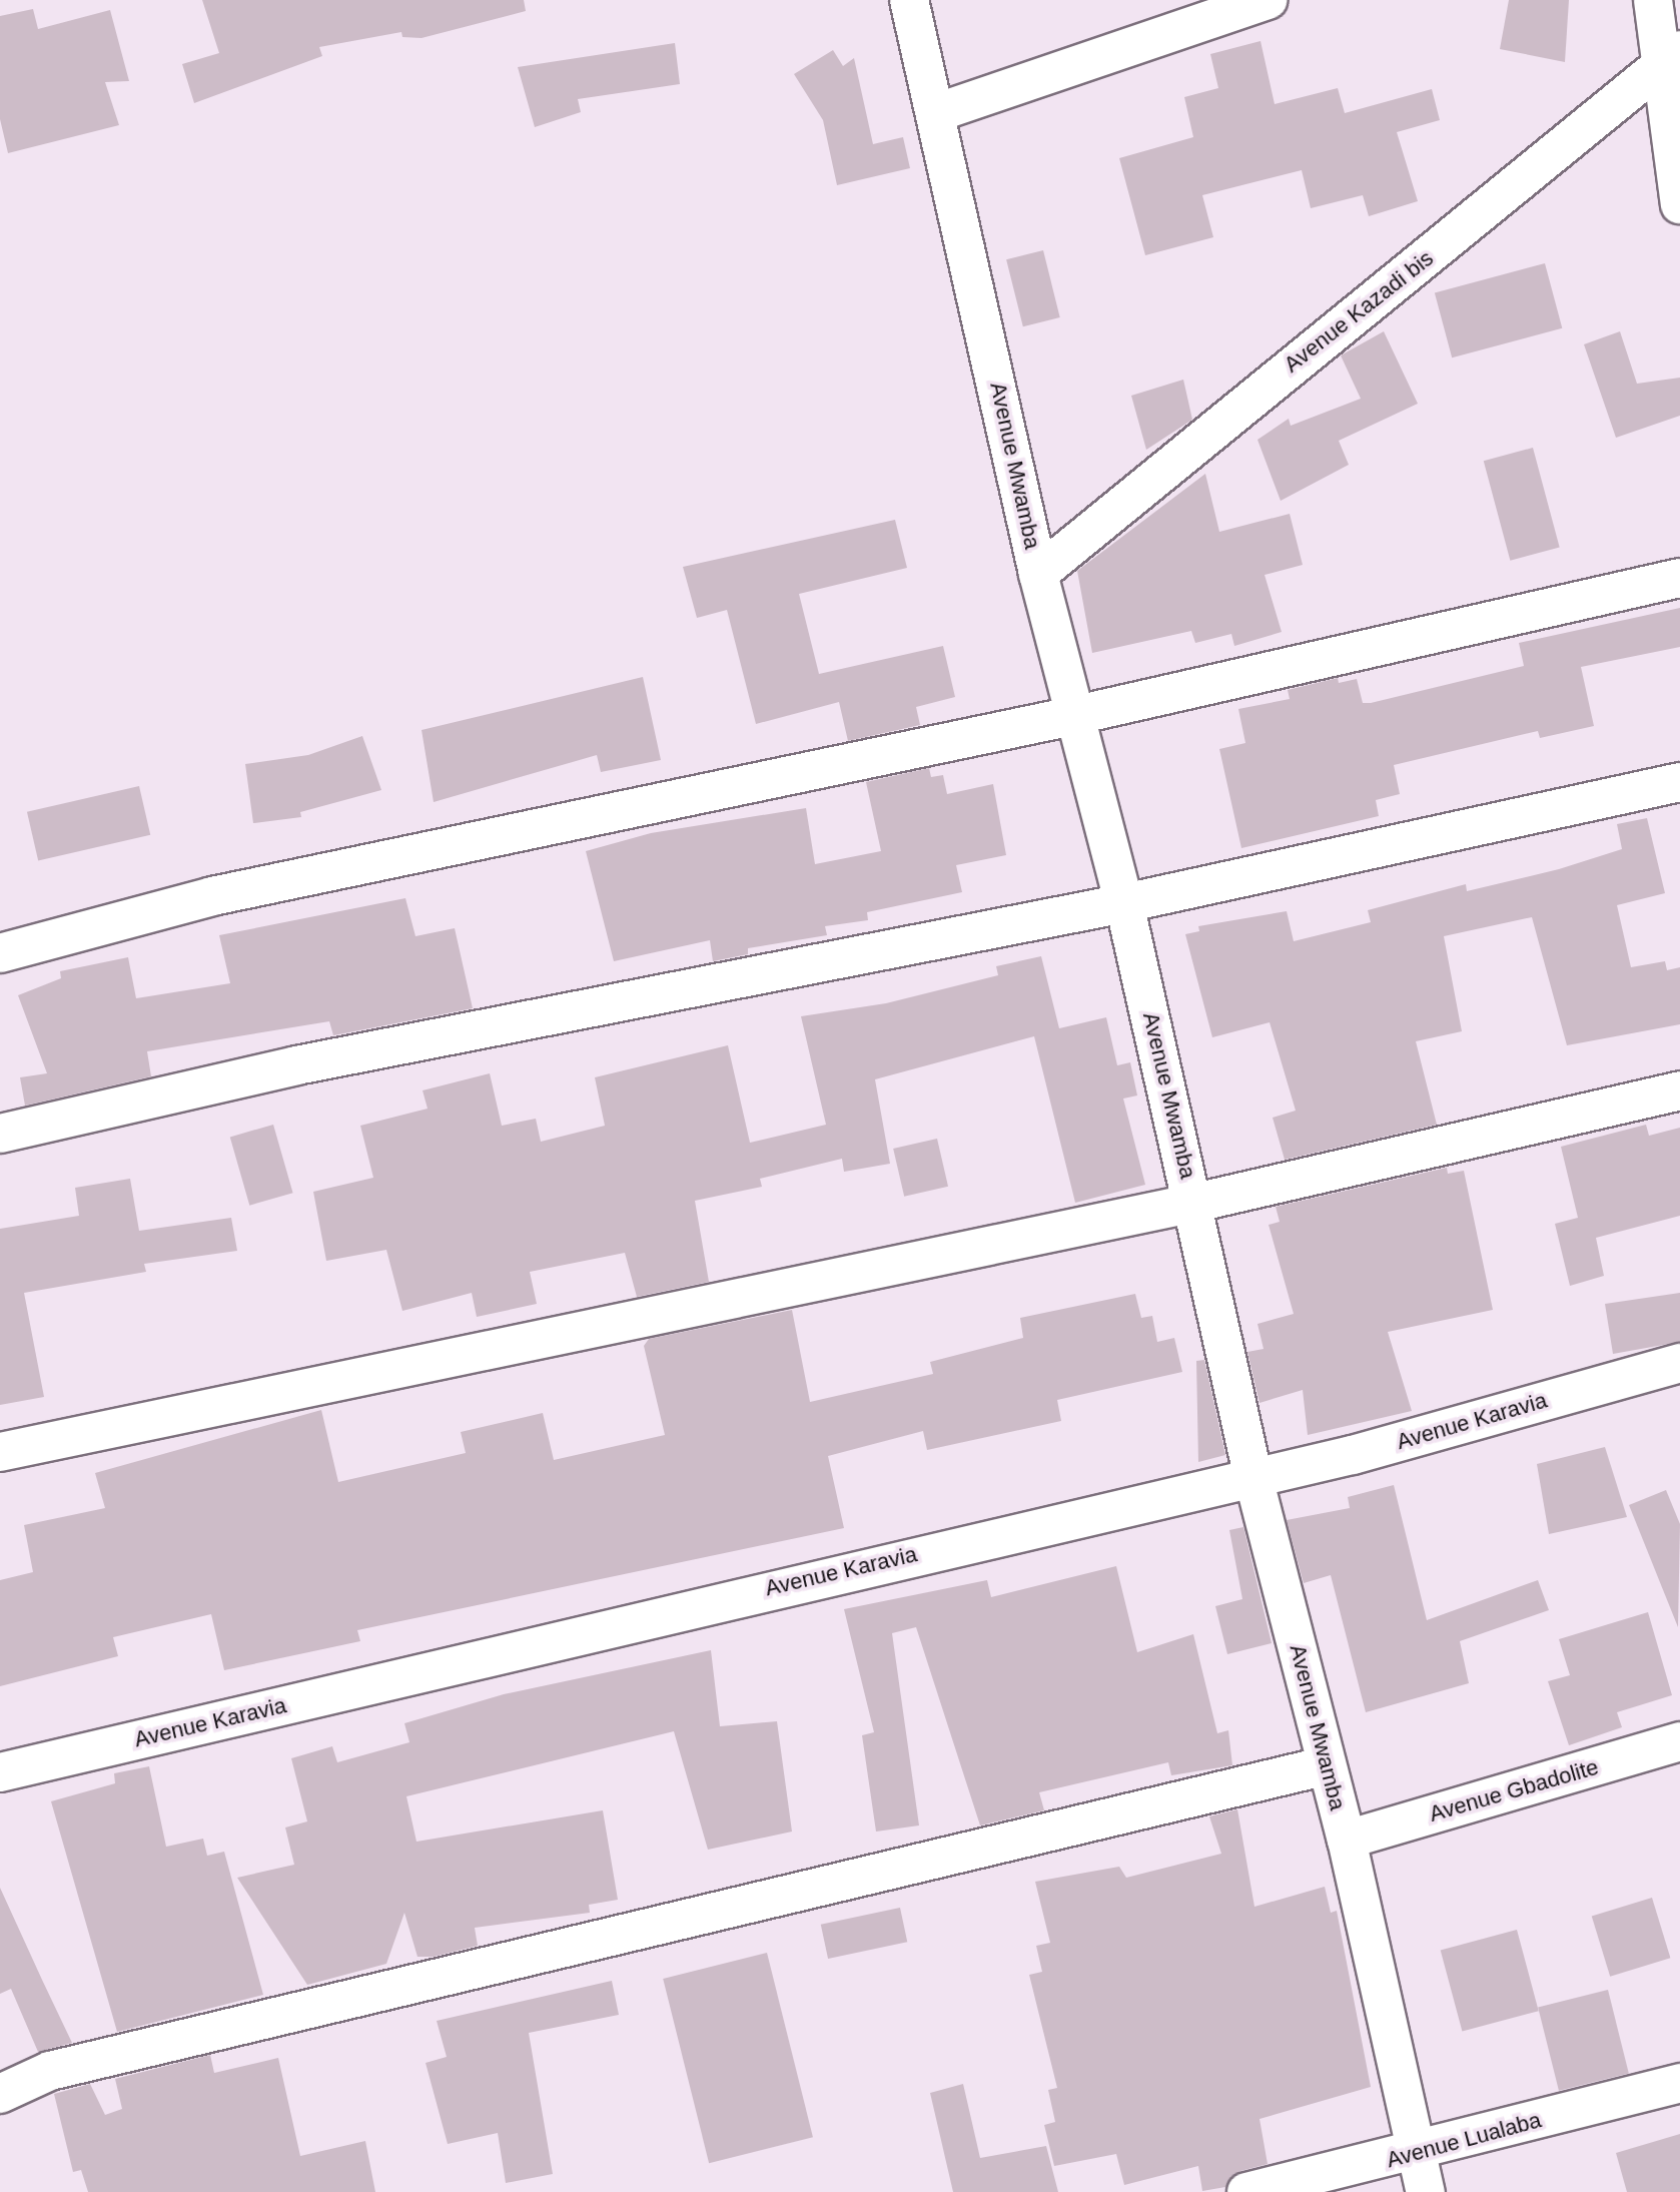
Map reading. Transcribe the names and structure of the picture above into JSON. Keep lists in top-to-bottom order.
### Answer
{
  "streets": {
    "street": [
      "Avenue Kazadi bis",
      "Avenue Mwamba",
      "Avenue Karavia",
      "Avenue Gbadolite",
      "Avenue Lualaba"
    ]
  },
  "crossings": [
    ["Avenue Kazadi bis", "Avenue Mwamba"],
    ["Avenue Mwamba", "Avenue Karavia"],
    ["Avenue Mwamba", "Avenue Gbadolite"],
    ["Avenue Mwamba", "Avenue Lualaba"]
  ]
}
